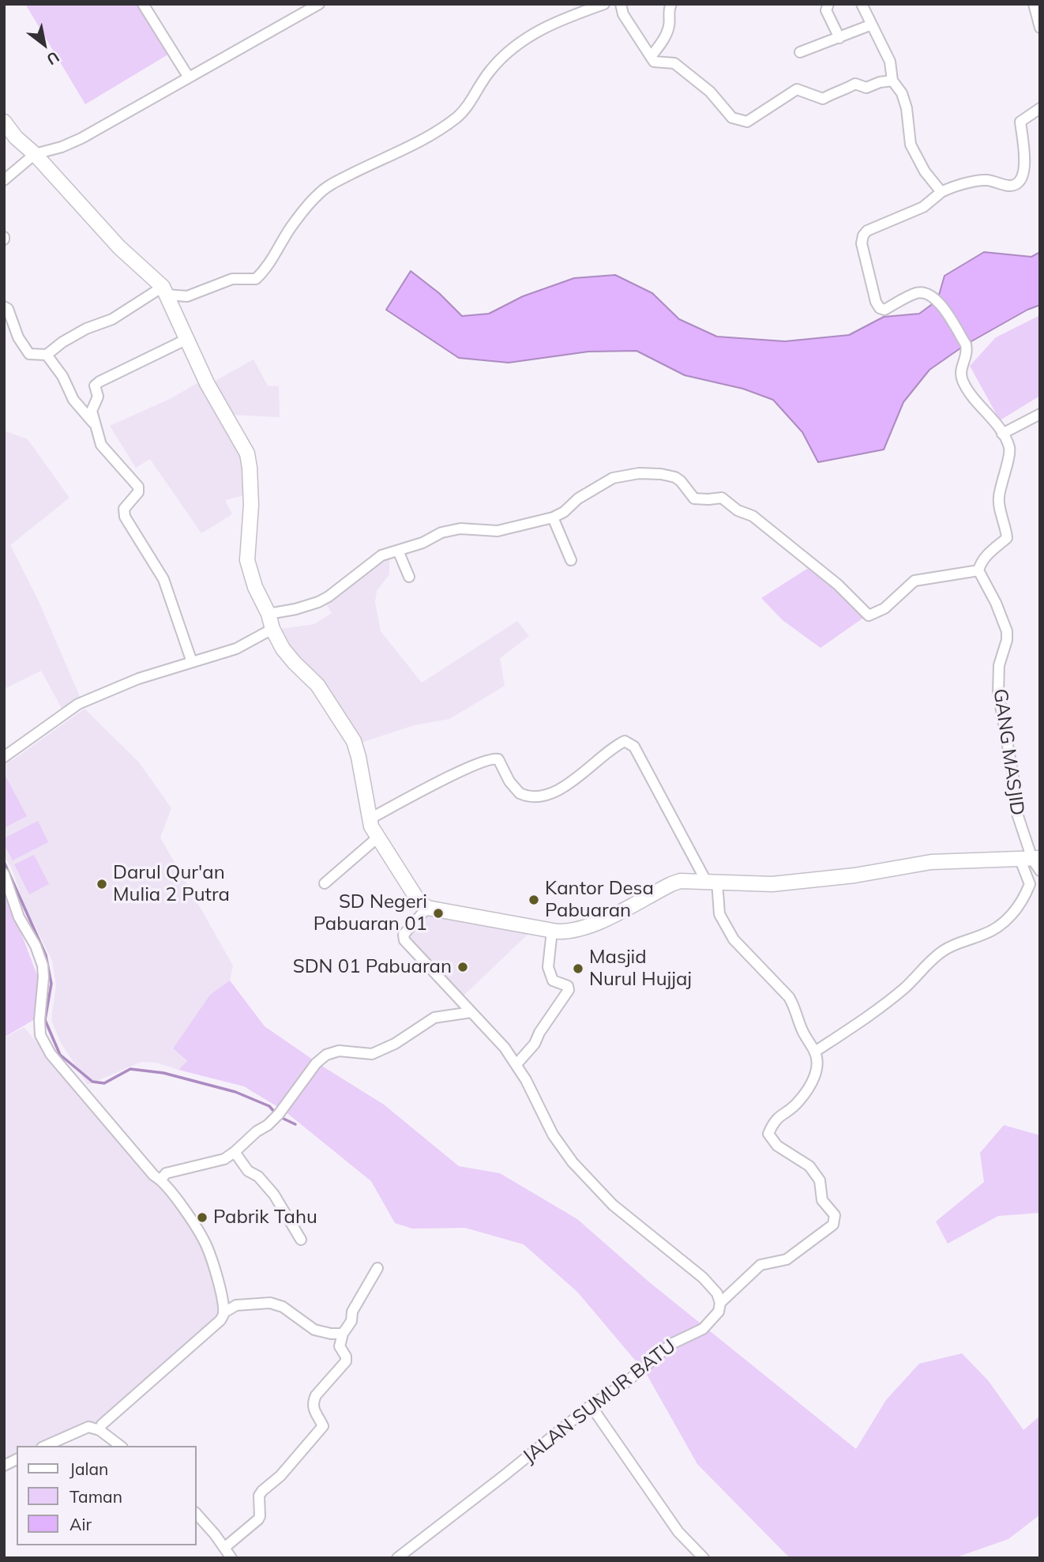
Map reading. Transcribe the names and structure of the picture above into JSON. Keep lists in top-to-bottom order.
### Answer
{
  "streets": {
    "street": ["GANG MASJID", "JALAN SUMUR BATU"]
  },
  "crossings": [
    ["GANG MASJID", "JALAN SUMUR BATU"]
  ],
  "places": [
    "Darul Qur'an Mulia 2 Putra",
    "Kantor Desa Pabuaran",
    "SD Negeri Pabuaran 01",
    "SDN 01 Pabuaran",
    "Masjid Nurul Hujjaj",
    "Pabrik Tahu"
  ],
  "legend": ["Jalan", "Taman", "Air"],
  "north": "bottom right"
}
